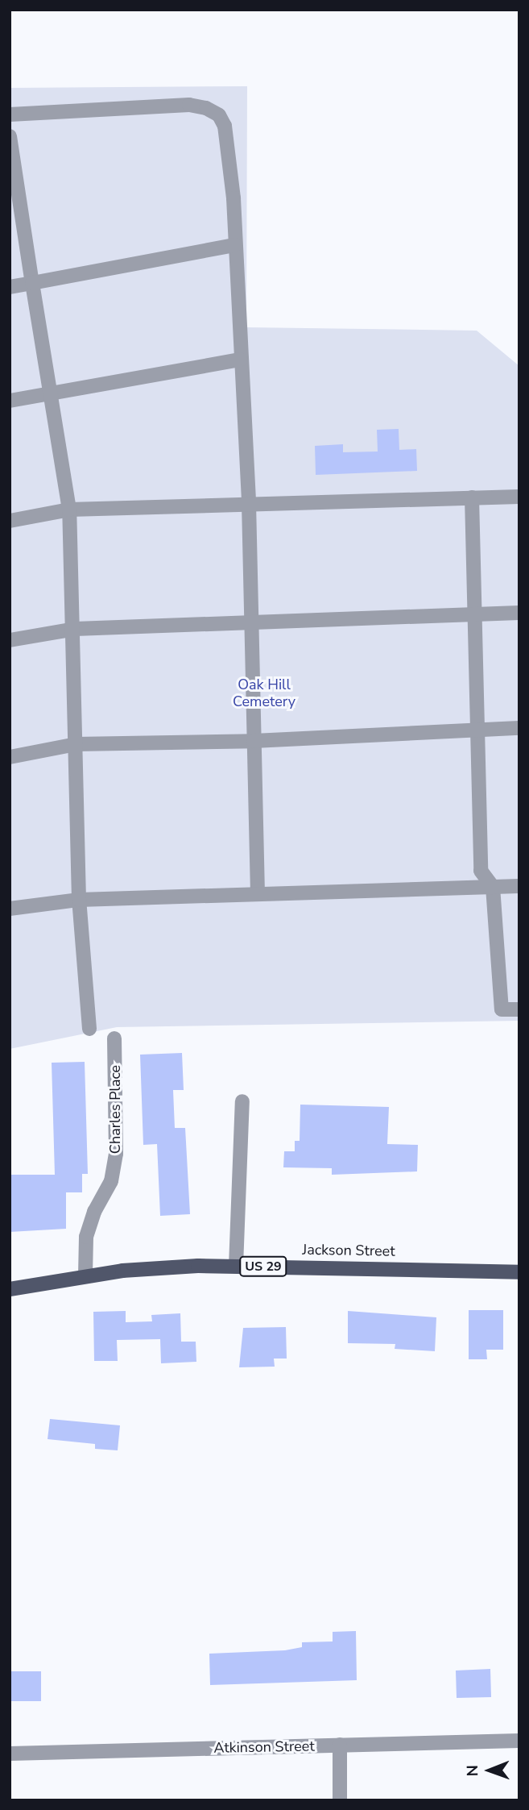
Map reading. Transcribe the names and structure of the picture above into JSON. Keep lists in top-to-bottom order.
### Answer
{
  "streets": {
    "main road": ["Jackson Street", "US 29"],
    "street": ["Charles Place", "Atkinson Street"]
  },
  "crossings": [
    ["Charles Place", "Jackson Street"]
  ],
  "parks": ["Oak Hill Cemetery"],
  "north": "left"
}
